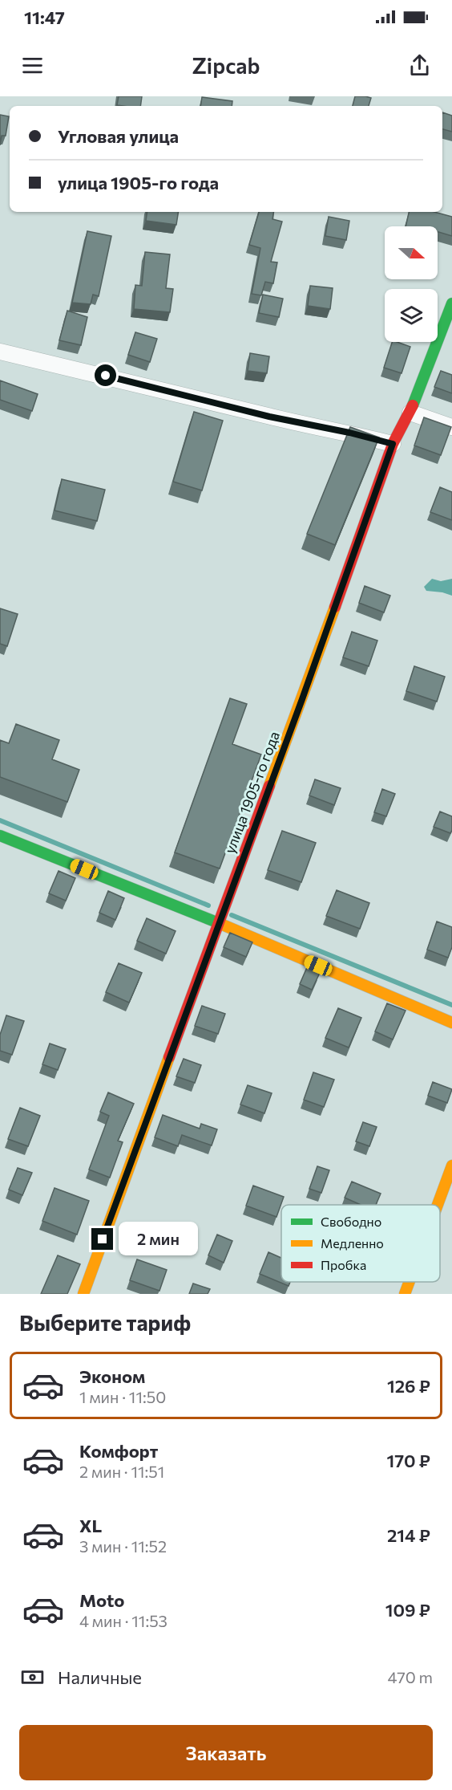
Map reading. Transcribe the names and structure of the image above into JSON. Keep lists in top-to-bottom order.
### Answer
{
  "streets": {
    "street": ["улица 1905-го года"]
  },
  "legend": ["Свободно", "Медленно", "Пробка"],
  "north": "right",
  "page": {
    "status": "11:47",
    "header": "Zipcab",
    "banner": ["Угловая улица", "улица 1905-го года"],
    "bubble": "2 мин",
    "heading": "Выберите тариф",
    "list": [
      {
        "name": "Эконом",
        "note": "1 мин · 11:50",
        "value": "126 ₽"
      },
      {
        "name": "Комфорт",
        "note": "2 мин · 11:51",
        "value": "170 ₽"
      },
      {
        "name": "XL",
        "note": "3 мин · 11:52",
        "value": "214 ₽"
      },
      {
        "name": "Moto",
        "note": "4 мин · 11:53",
        "value": "109 ₽"
      }
    ],
    "pay": ["Наличные", "470 m"],
    "buttons": "Заказать"
  }
}
